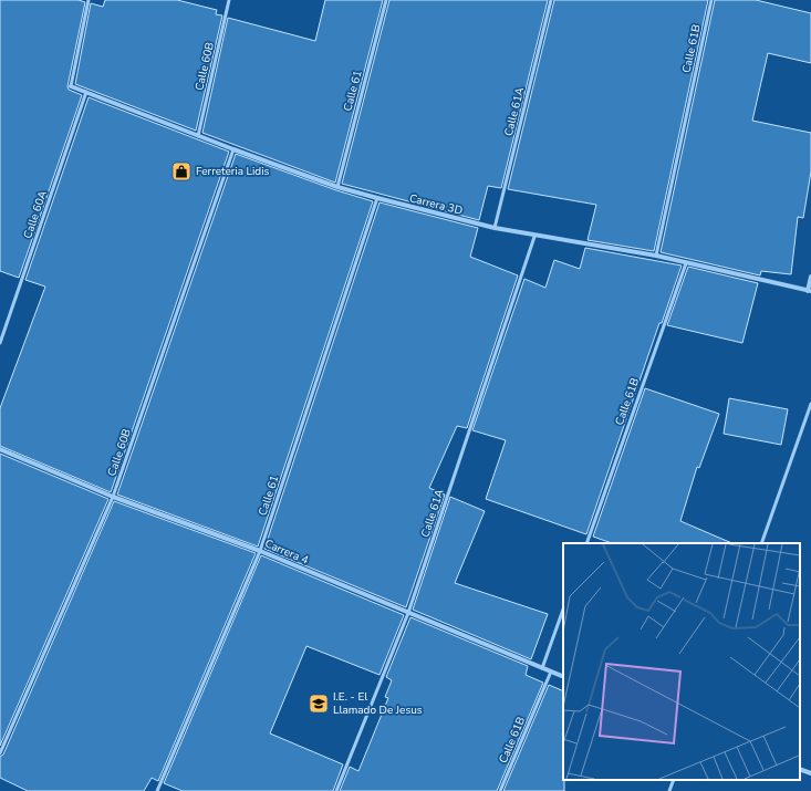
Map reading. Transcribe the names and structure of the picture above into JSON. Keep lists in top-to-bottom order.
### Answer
{
  "streets": {
    "street": ["Carrera 3D", "Carrera 4"],
    "lane": [
      "Calle 61B",
      "Calle 60B",
      "Calle 61",
      "Calle 61A",
      "Calle 60A"
    ]
  },
  "crossings": [
    ["Calle 61B", "Carrera 3D"],
    ["Calle 61B", "Carrera 4"],
    ["Calle 60B", "Carrera 3D"],
    ["Calle 60B", "Carrera 4"],
    ["Calle 61", "Carrera 3D"],
    ["Calle 61", "Carrera 4"],
    ["Calle 61A", "Carrera 3D"],
    ["Calle 61A", "Carrera 4"],
    ["Carrera 3D", "Calle 60A"]
  ],
  "places": {
    "shop": ["Ferreteria Lidis"],
    "school or university": ["I.E. - El Llamado De Jesus"]
  }
}
